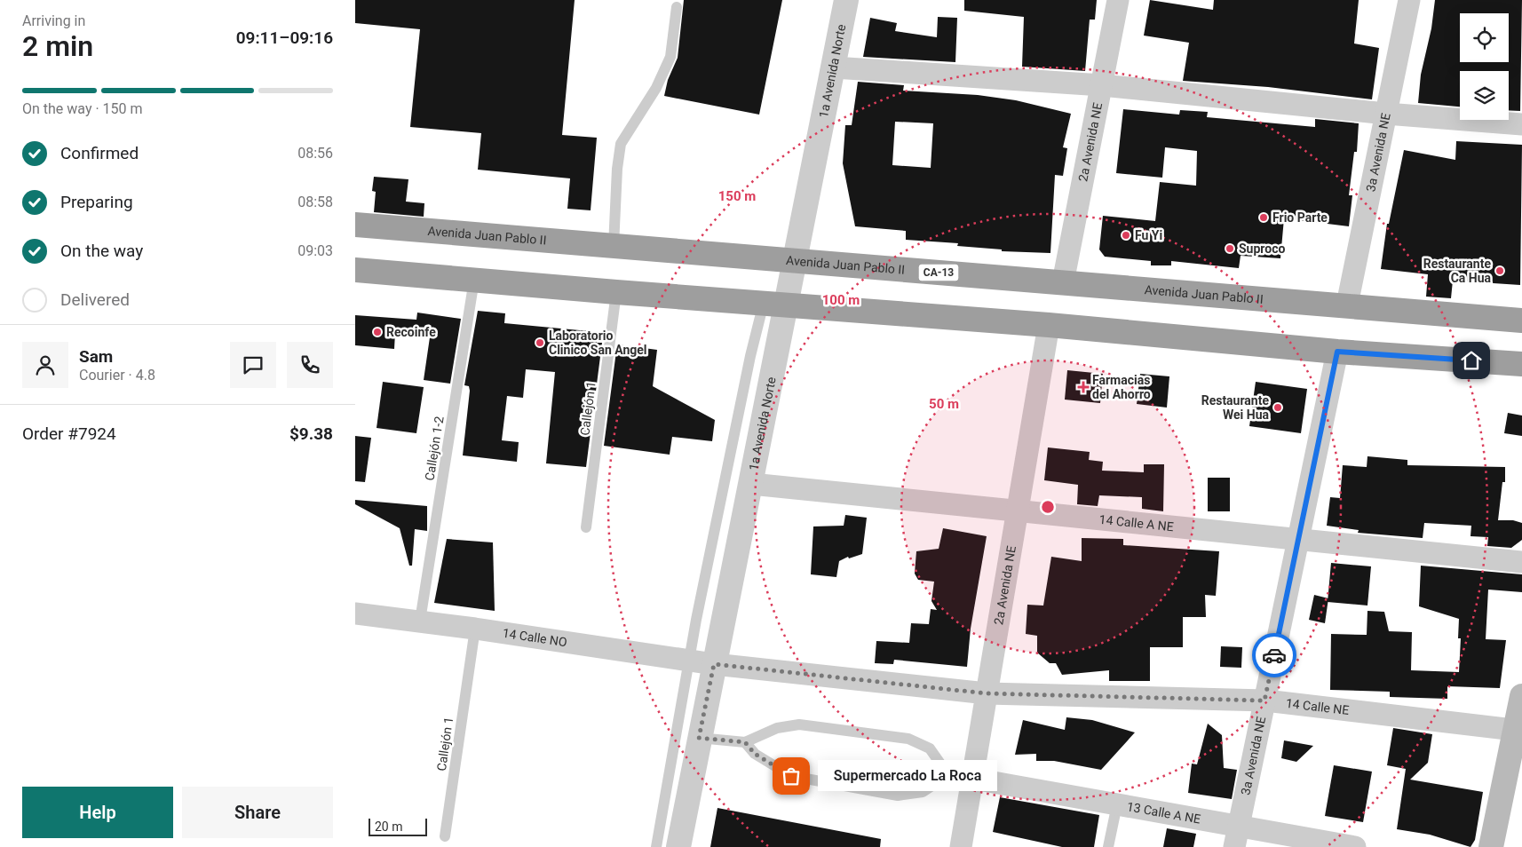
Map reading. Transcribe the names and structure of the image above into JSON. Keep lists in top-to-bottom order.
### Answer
{
  "streets": {
    "highway": ["Avenida Juan Pablo II", "CA-13"],
    "street": [
      "1a Avenida Norte",
      "2a Avenida NE",
      "3a Avenida NE",
      "14 Calle A NE",
      "14 Calle NO",
      "14 Calle NE",
      "13 Calle A NE"
    ],
    "lane": ["Callejón 1", "Callejón 1-2"]
  },
  "crossings": [
    ["1a Avenida Norte", "Avenida Juan Pablo II"],
    ["1a Avenida Norte", "14 Calle A NE"],
    ["1a Avenida Norte", "14 Calle NO"],
    ["1a Avenida Norte", "14 Calle NE"],
    ["2a Avenida NE", "Avenida Juan Pablo II"],
    ["2a Avenida NE", "14 Calle A NE"],
    ["2a Avenida NE", "14 Calle NE"],
    ["2a Avenida NE", "13 Calle A NE"],
    ["3a Avenida NE", "Avenida Juan Pablo II"],
    ["3a Avenida NE", "14 Calle A NE"],
    ["3a Avenida NE", "14 Calle NE"],
    ["3a Avenida NE", "13 Calle A NE"],
    ["Callejón 1", "14 Calle NO"],
    ["Callejón 1-2", "14 Calle NO"],
    ["14 Calle NO", "14 Calle NE"]
  ],
  "places": {
    "other": [
      "Frio Parte",
      "Fu Yi",
      "Suproco",
      "Restaurante Ca Hua",
      "Recoinfe",
      "Laboratorio Clinico San Angel",
      "Restaurante Wei Hua",
      "Supermercado La Roca"
    ],
    "health": ["Farmacias del Ahorro"]
  },
  "scale_bar": "20 m",
  "page": {
    "heading": ["2 min", "Arriving in", "09:11–09:16"],
    "panel": [
      "Sam",
      "Courier · 4.8",
      "Order #7924",
      "$9.38"
    ],
    "bar": "On the way · 150 m",
    "list": [
      ["Confirmed", "08:56"],
      ["Preparing", "08:58"],
      ["On the way", "09:03"],
      "Delivered"
    ],
    "bubble": "Supermercado La Roca",
    "buttons": ["Help", "Share"],
    "scale": "20 m"
  },
  "rings": ["150 m", "100 m", "50 m"]
}
